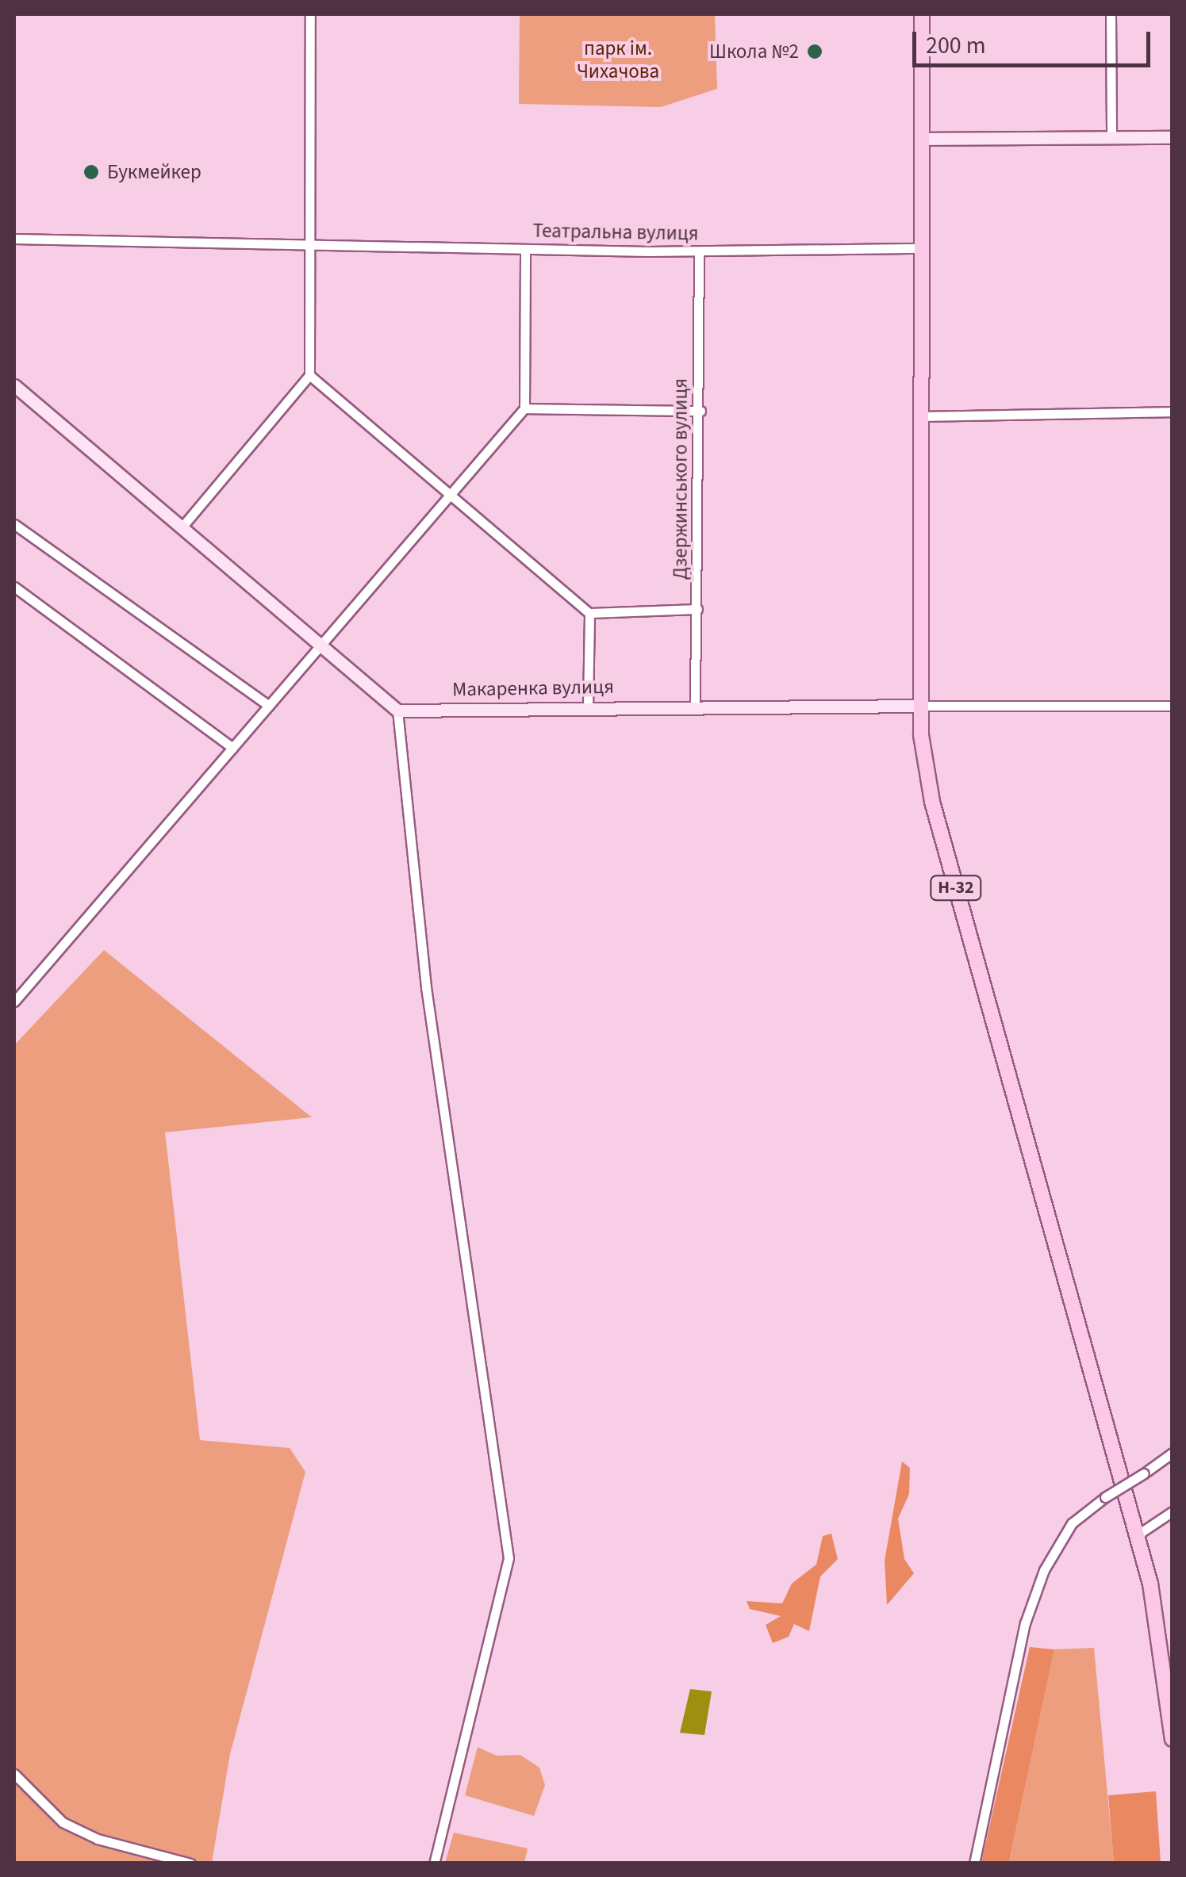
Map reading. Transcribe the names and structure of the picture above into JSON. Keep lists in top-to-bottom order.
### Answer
{
  "streets": {
    "main road": ["Н-32"],
    "street": ["Театральна вулиця", "Дзержинського вулиця", "Макаренка вулиця"]
  },
  "crossings": [
    ["Театральна вулиця", "Дзержинського вулиця"],
    ["Театральна вулиця", "Н-32"],
    ["Дзержинського вулиця", "Макаренка вулиця"],
    ["Макаренка вулиця", "Н-32"]
  ],
  "parks": ["парк ім. Чихачова"],
  "places": ["Школа №2", "Букмейкер"],
  "scale_bar": "200 m"
}
